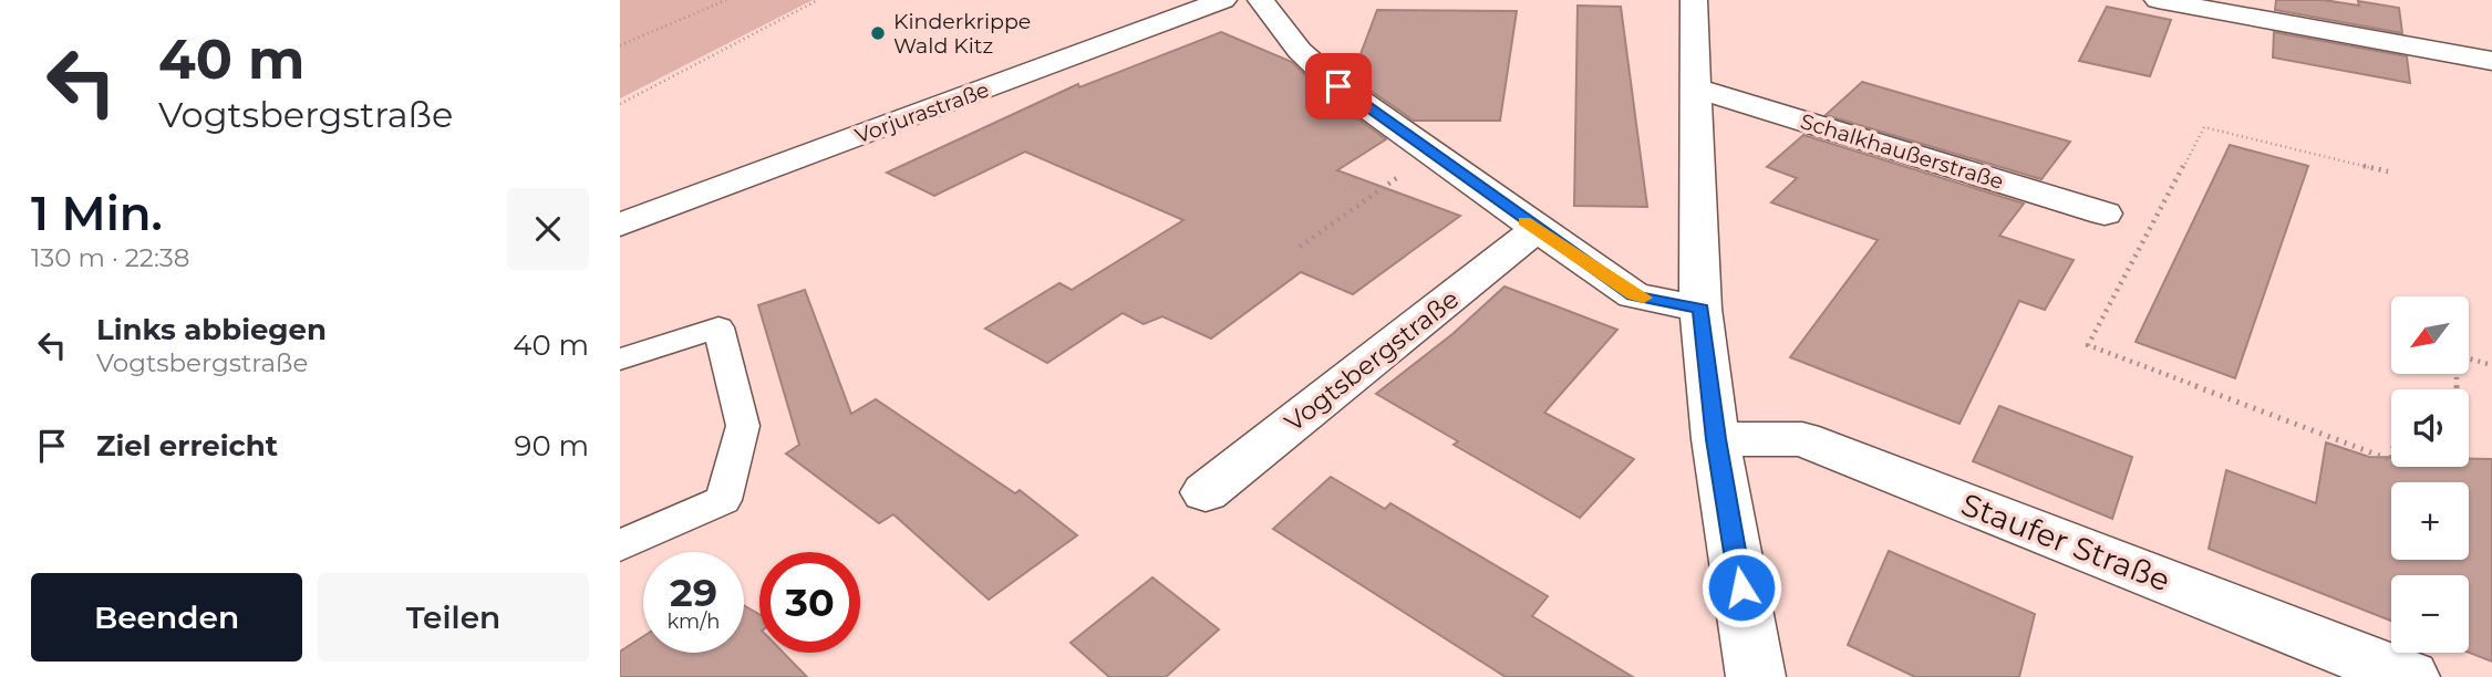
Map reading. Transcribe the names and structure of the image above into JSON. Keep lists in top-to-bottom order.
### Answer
{
  "streets": {
    "street": [
      "Vorjurastraße",
      "Schalkhaußerstraße",
      "Vogtsbergstraße",
      "Staufer Straße"
    ]
  },
  "places": ["Kinderkrippe Wald Kitz"],
  "north": "bottom left",
  "page": {
    "turn": ["40 m", "Vogtsbergstraße"],
    "heading": ["1 Min.", "130 m · 22:38"],
    "list": [
      {
        "name": "Links abbiegen",
        "note": "Vogtsbergstraße",
        "value": "40 m"
      },
      {
        "name": "Ziel erreicht",
        "value": "90 m"
      }
    ],
    "map_buttons": ["+", "−"],
    "speed": "29 km/h",
    "limit": "30",
    "buttons": ["Beenden", "Teilen"]
  }
}
